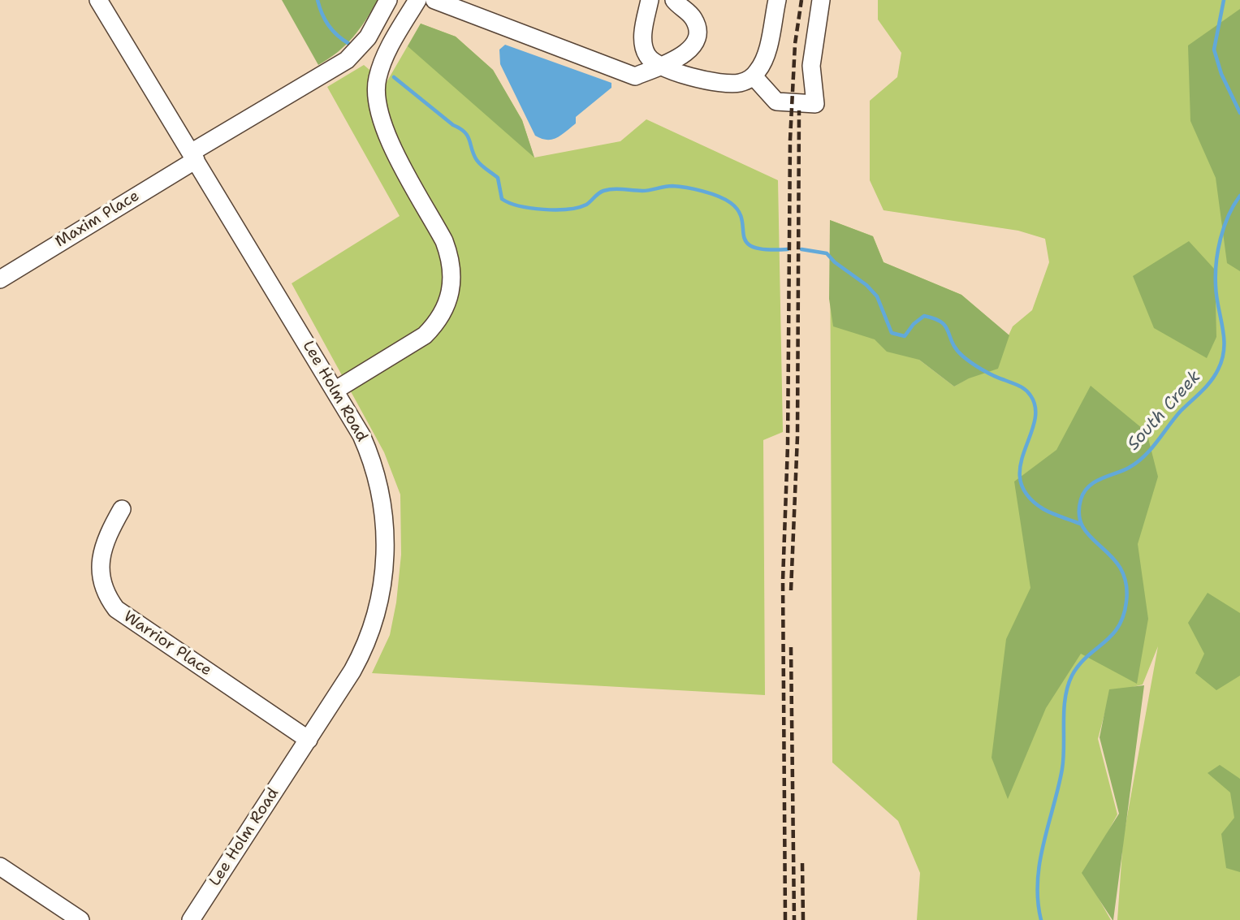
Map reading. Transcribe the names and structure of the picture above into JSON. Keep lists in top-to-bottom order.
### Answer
{
  "streets": {
    "street": ["Maxim Place", "Lee Holm Road", "Warrior Place"]
  },
  "crossings": [
    ["Maxim Place", "Lee Holm Road"],
    ["Lee Holm Road", "Warrior Place"]
  ],
  "water": ["South Creek"]
}
